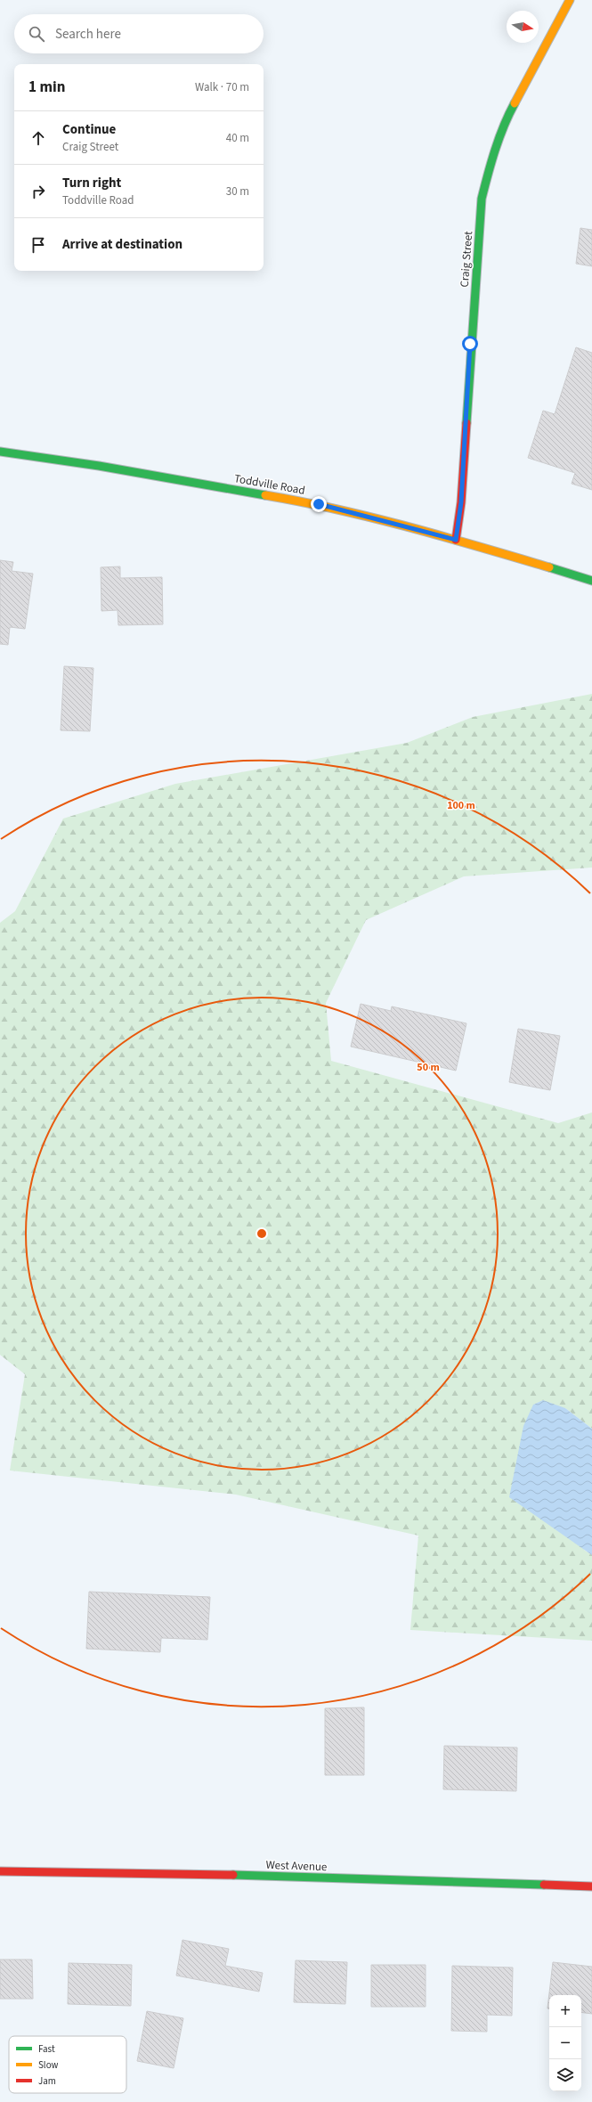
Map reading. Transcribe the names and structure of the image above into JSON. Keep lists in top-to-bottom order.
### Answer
{
  "streets": {
    "street": ["Craig Street", "Toddville Road", "West Avenue"]
  },
  "crossings": [
    ["Craig Street", "Toddville Road"]
  ],
  "legend": ["Fast", "Slow", "Jam"],
  "north": "right",
  "page": {
    "search": "Search here",
    "heading": ["1 min", "Walk · 70 m"],
    "list": [
      ["Continue", "Craig Street", "40 m"],
      ["Turn right", "Toddville Road", "30 m"],
      "Arrive at destination"
    ],
    "map_buttons": ["+", "−"]
  },
  "rings": ["100 m", "50 m"]
}
